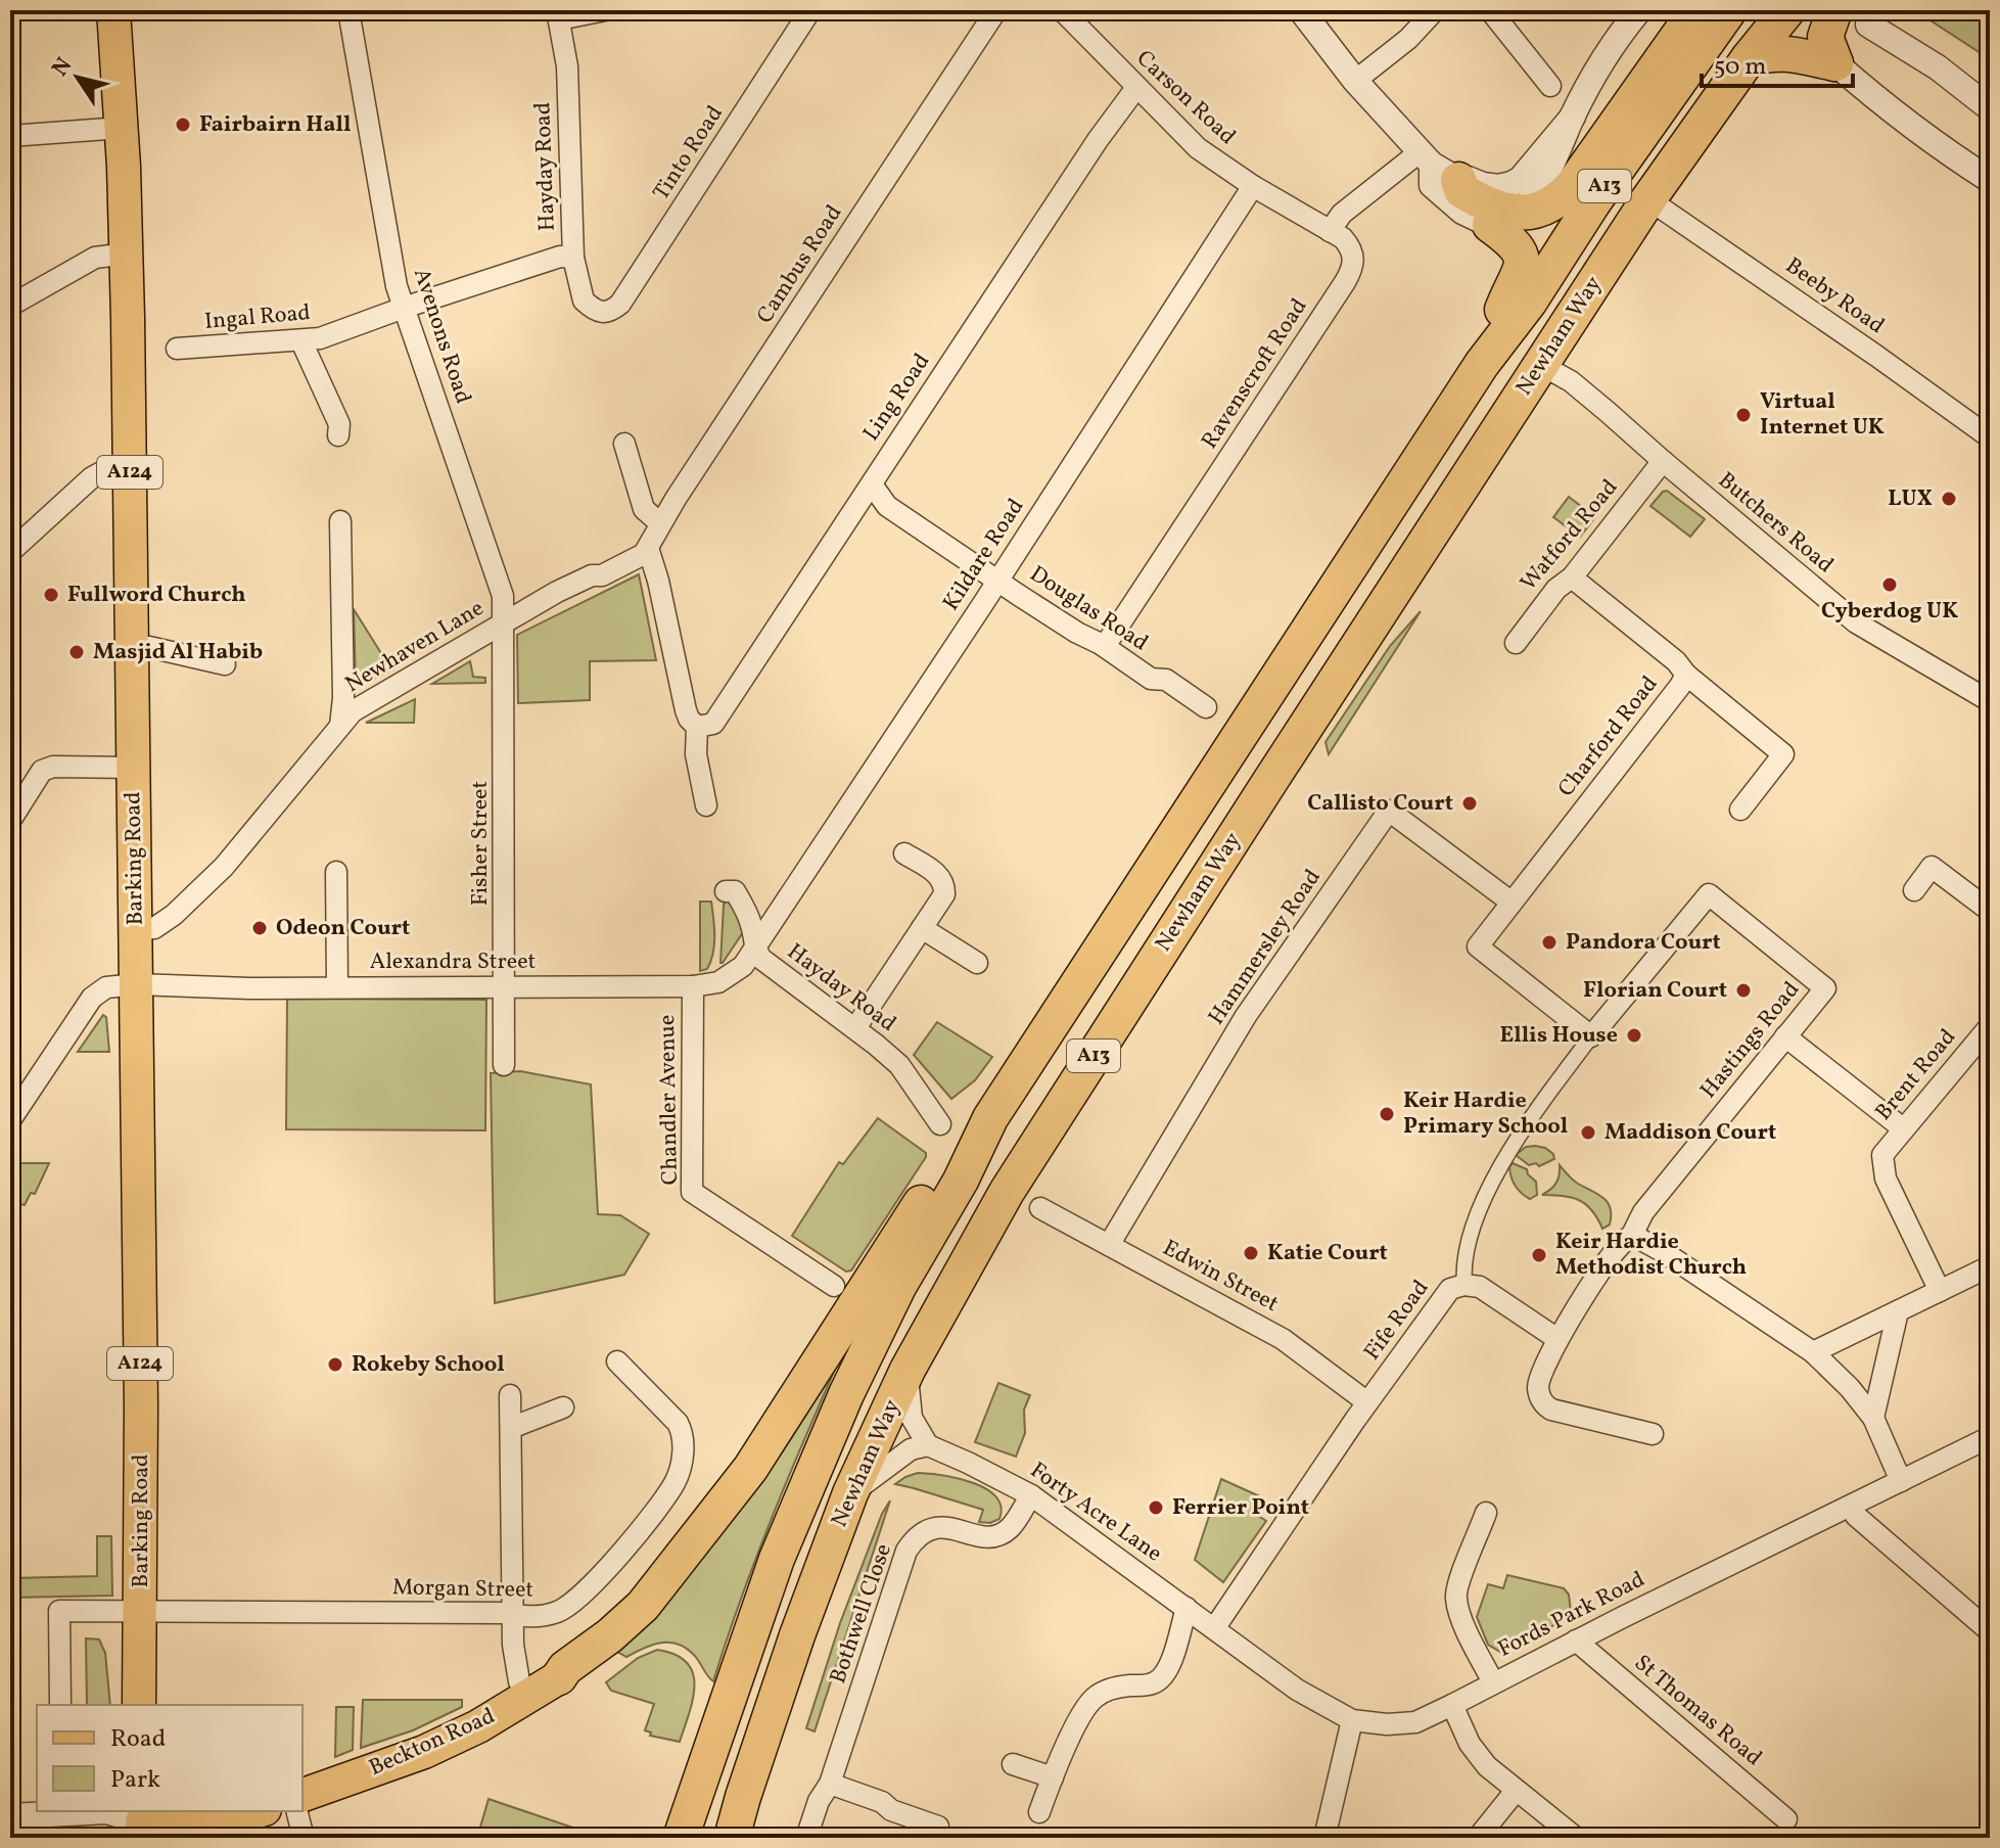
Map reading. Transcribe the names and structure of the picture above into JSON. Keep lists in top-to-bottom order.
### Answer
{
  "streets": {
    "highway": ["A13", "Newham Way"],
    "main road": ["A124", "Barking Road", "Beckton Road"],
    "street": [
      "Carson Road",
      "Tinto Road",
      "Hayday Road",
      "Cambus Road",
      "Beeby Road",
      "Ingal Road",
      "Avenons Road",
      "Ravenscroft Road",
      "Ling Road",
      "Butchers Road",
      "Watford Road",
      "Kildare Road",
      "Douglas Road",
      "Newhaven Lane",
      "Charford Road",
      "Fisher Street",
      "Hammersley Road",
      "Alexandra Street",
      "Hastings Road",
      "Brent Road",
      "Chandler Avenue",
      "Edwin Street",
      "Fife Road",
      "Forty Acre Lane",
      "Morgan Street",
      "Bothwell Close",
      "Fords Park Road",
      "St Thomas Road"
    ]
  },
  "crossings": [
    ["Carson Road", "Ravenscroft Road"],
    ["Carson Road", "Ling Road"],
    ["Carson Road", "Kildare Road"],
    ["Tinto Road", "Hayday Road"],
    ["Hayday Road", "Ingal Road"],
    ["Hayday Road", "Kildare Road"],
    ["Hayday Road", "Alexandra Street"],
    ["A13", "Newham Way"],
    ["A13", "Beckton Road"],
    ["Cambus Road", "Newhaven Lane"],
    ["Beeby Road", "Newham Way"],
    ["Ingal Road", "Avenons Road"],
    ["Avenons Road", "Newhaven Lane"],
    ["Avenons Road", "Fisher Street"],
    ["Newham Way", "Butchers Road"],
    ["Ravenscroft Road", "Douglas Road"],
    ["Ling Road", "Douglas Road"],
    ["Butchers Road", "Watford Road"],
    ["Watford Road", "Charford Road"],
    ["Kildare Road", "Douglas Road"],
    ["Kildare Road", "Alexandra Street"],
    ["Newhaven Lane", "Fisher Street"],
    ["Newhaven Lane", "Barking Road"],
    ["Charford Road", "Hammersley Road"],
    ["Charford Road", "Hastings Road"],
    ["Charford Road", "Fife Road"],
    ["Fisher Street", "Alexandra Street"],
    ["Barking Road", "Alexandra Street"],
    ["Barking Road", "Morgan Street"],
    ["Hammersley Road", "Edwin Street"],
    ["Alexandra Street", "Chandler Avenue"],
    ["Hastings Road", "Fife Road"],
    ["Edwin Street", "Fife Road"],
    ["Fife Road", "Fords Park Road"],
    ["Forty Acre Lane", "Bothwell Close"],
    ["Forty Acre Lane", "Fords Park Road"],
    ["Fords Park Road", "St Thomas Road"]
  ],
  "places": [
    "Fairbairn Hall",
    "Virtual Internet UK",
    "LUX",
    "Cyberdog UK",
    "Fullword Church",
    "Masjid Al Habib",
    "Callisto Court",
    "Odeon Court",
    "Pandora Court",
    "Florian Court",
    "Ellis House",
    "Keir Hardie Primary School",
    "Maddison Court",
    "Katie Court",
    "Keir Hardie Methodist Church",
    "Rokeby School",
    "Ferrier Point"
  ],
  "legend": ["Road", "Park"],
  "scale_bar": "50 m",
  "north": "top left"
}
